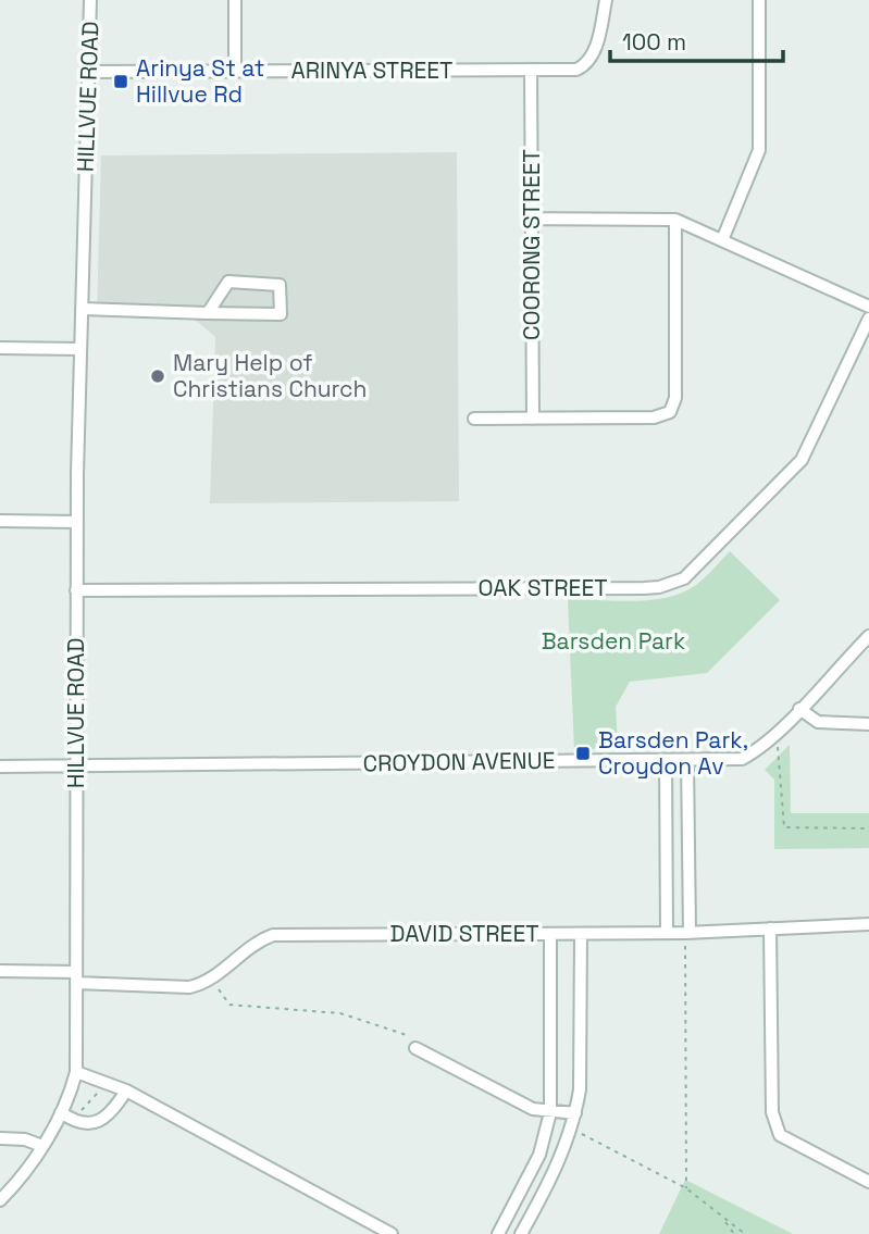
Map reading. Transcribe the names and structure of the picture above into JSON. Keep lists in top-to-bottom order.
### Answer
{
  "streets": {
    "street": [
      "ARINYA STREET",
      "HILLVUE ROAD",
      "COORONG STREET",
      "OAK STREET",
      "CROYDON AVENUE",
      "DAVID STREET"
    ]
  },
  "crossings": [
    ["ARINYA STREET", "HILLVUE ROAD"],
    ["ARINYA STREET", "COORONG STREET"],
    ["HILLVUE ROAD", "OAK STREET"],
    ["HILLVUE ROAD", "CROYDON AVENUE"],
    ["HILLVUE ROAD", "DAVID STREET"]
  ],
  "parks": ["Barsden Park"],
  "places": {
    "transit": ["Arinya St at Hillvue Rd", "Barsden Park, Croydon Av"],
    "other": ["Mary Help of Christians Church"]
  },
  "scale_bar": "100 m"
}
